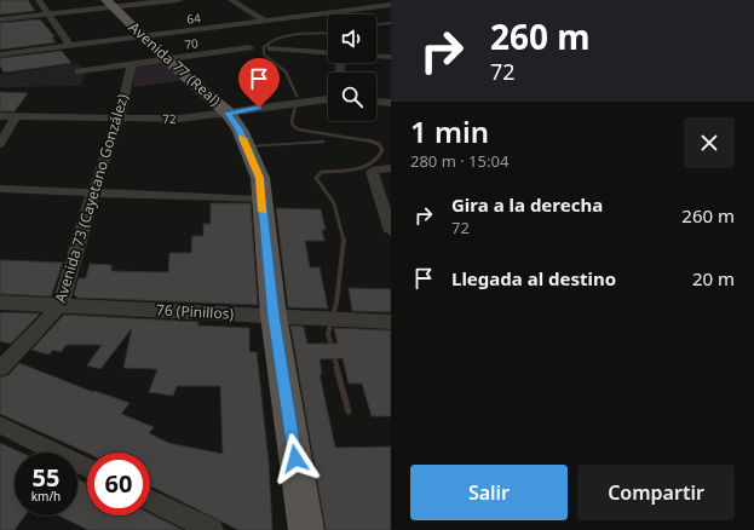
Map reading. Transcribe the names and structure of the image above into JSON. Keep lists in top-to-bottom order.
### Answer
{
  "streets": {
    "main road": ["Avenida 77 (Real)"],
    "street": [
      "64",
      "70",
      "72",
      "Avenida 73 (Cayetano González)",
      "76 (Pinillos)"
    ]
  },
  "crossings": [
    ["64", "Avenida 77 (Real)"],
    ["70", "Avenida 77 (Real)"],
    ["70", "Avenida 73 (Cayetano González)"],
    ["Avenida 77 (Real)", "72"],
    ["Avenida 77 (Real)", "76 (Pinillos)"],
    ["72", "Avenida 73 (Cayetano González)"],
    ["Avenida 73 (Cayetano González)", "76 (Pinillos)"]
  ],
  "page": {
    "turn": ["260 m", "72"],
    "heading": ["1 min", "280 m · 15:04"],
    "list": [
      {
        "name": "Gira a la derecha",
        "note": "72",
        "value": "260 m"
      },
      {
        "name": "Llegada al destino",
        "value": "20 m"
      }
    ],
    "speed": "55 km/h",
    "limit": "60",
    "buttons": ["Salir", "Compartir"]
  }
}
